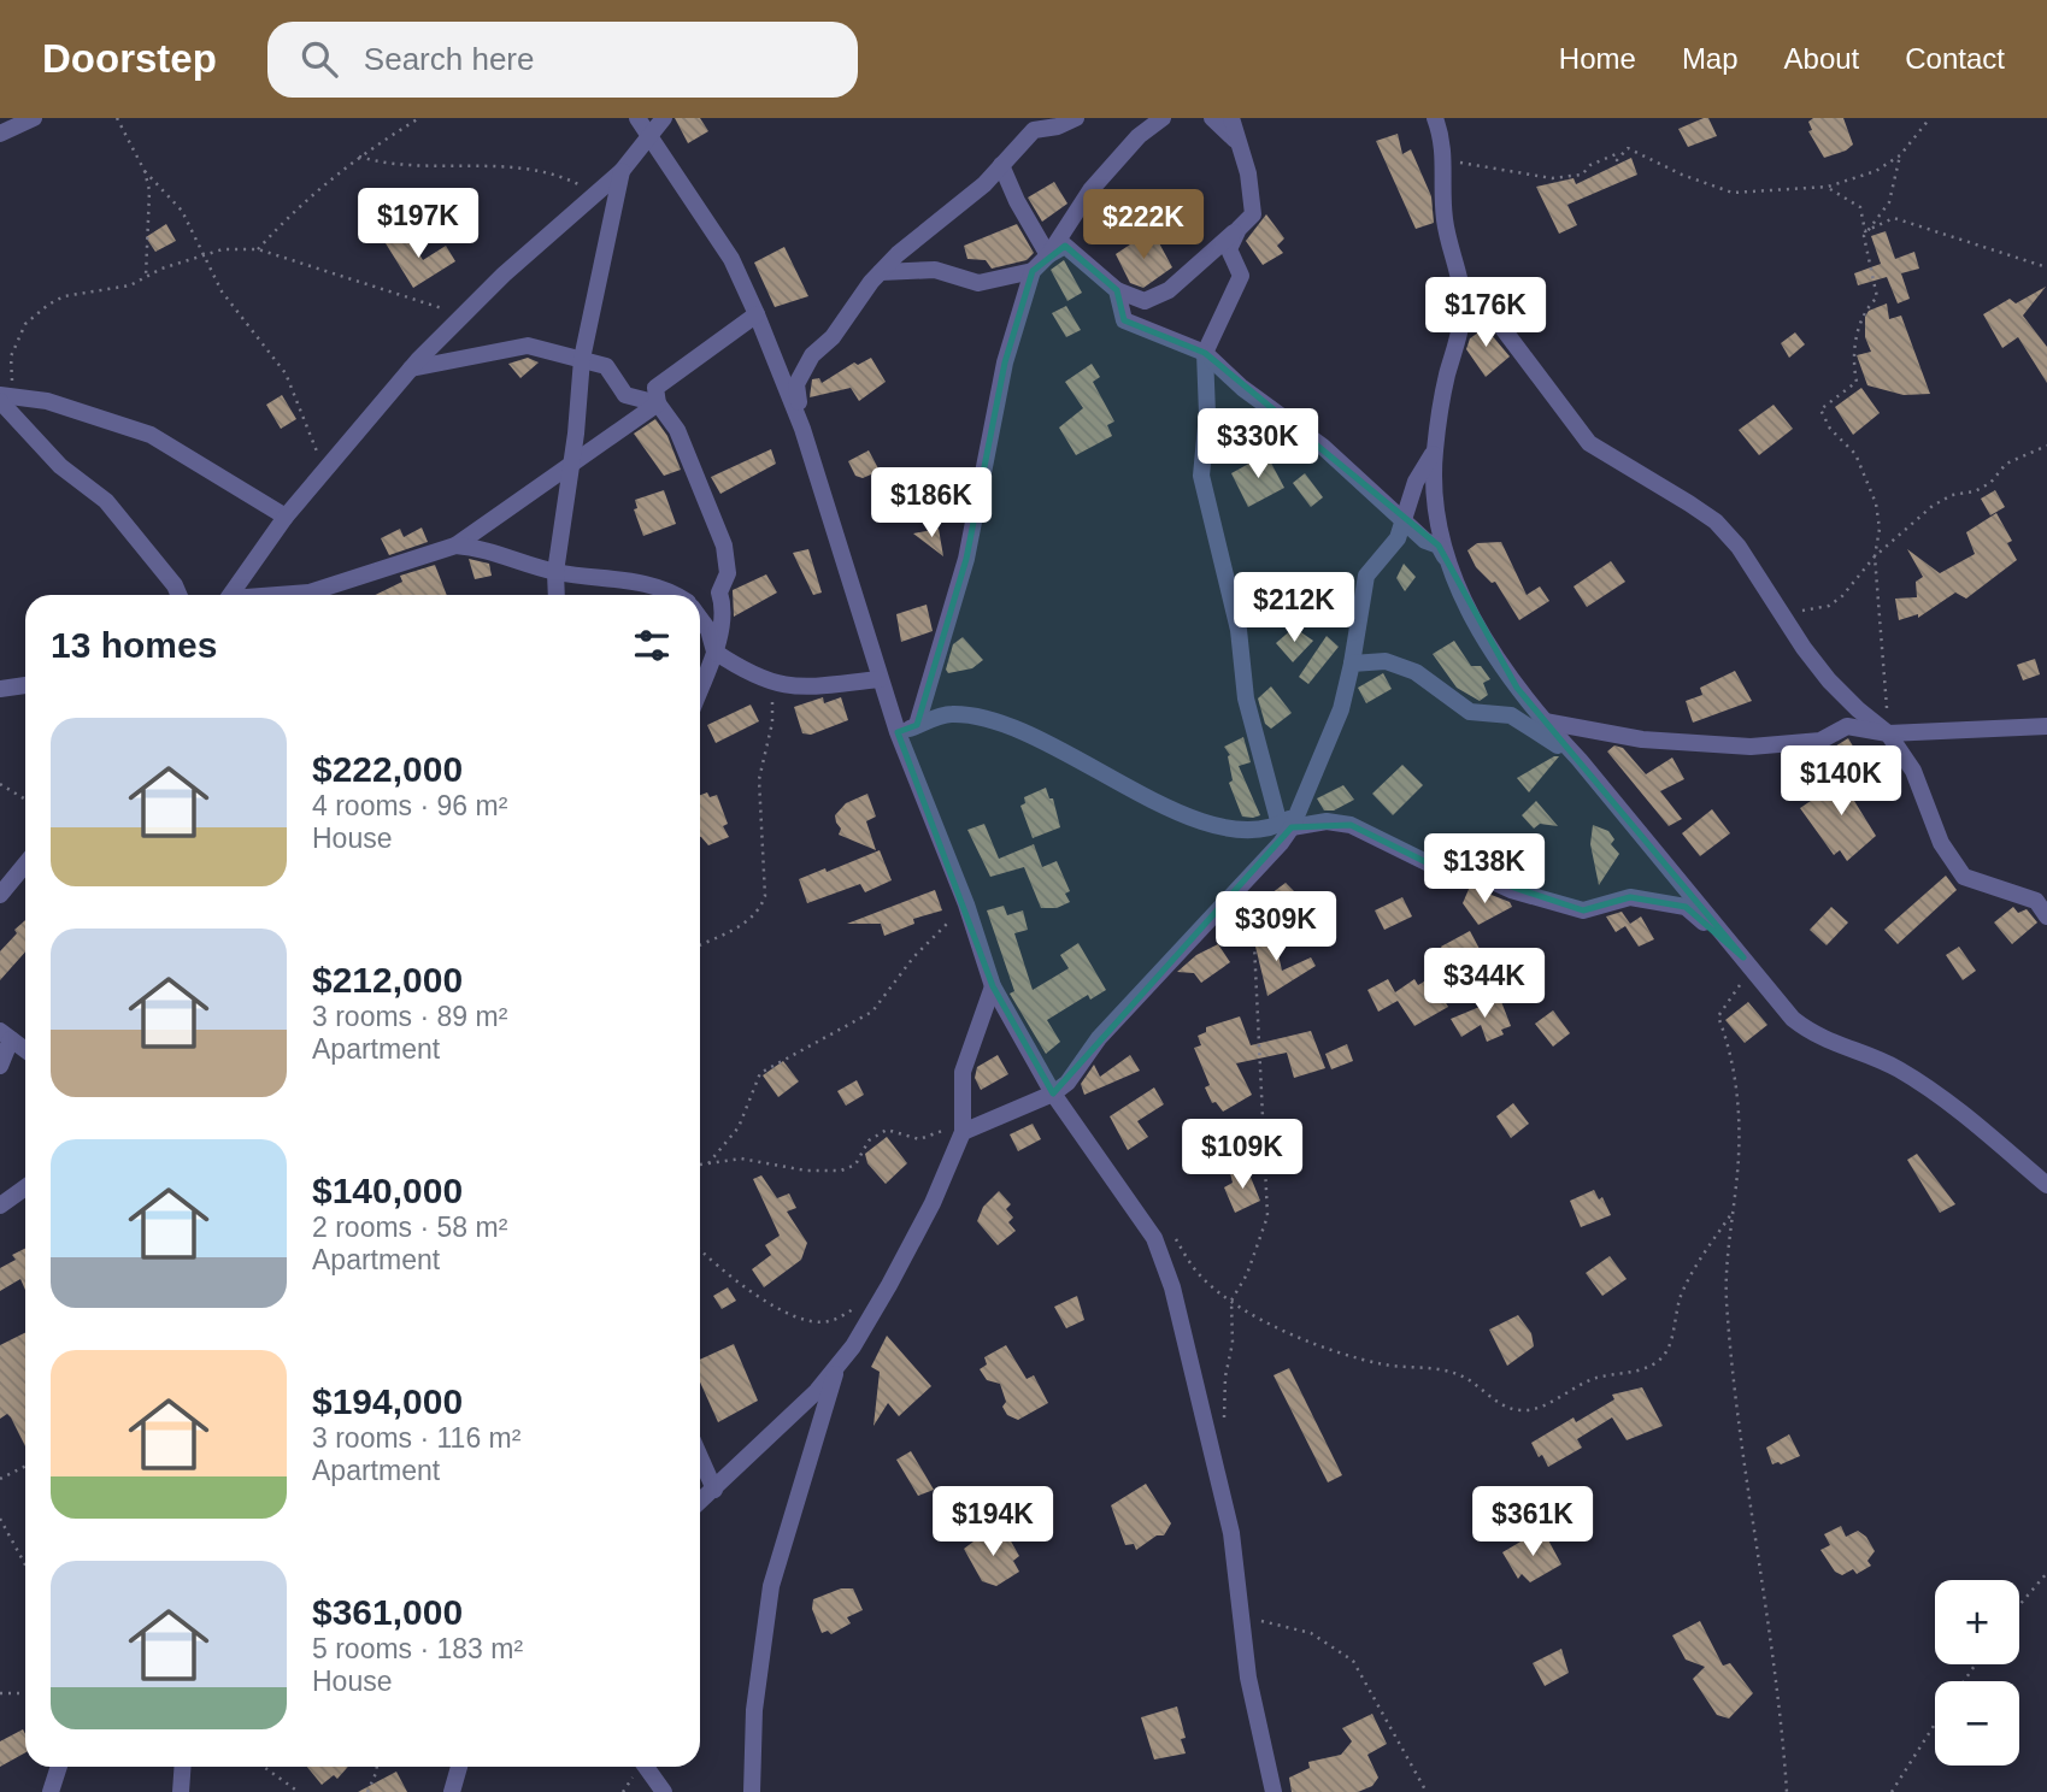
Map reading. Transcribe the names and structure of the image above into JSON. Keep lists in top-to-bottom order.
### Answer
{
  "page": {
    "header": "Doorstep",
    "search": "Search here",
    "nav": [
      "Home",
      "Map",
      "About",
      "Contact"
    ],
    "price": [
      "$197K",
      "$222K",
      "$176K",
      "$330K",
      "$186K",
      "$212K",
      "$140K",
      "$138K",
      "$309K",
      "$344K",
      "$109K",
      "$194K",
      "$361K"
    ],
    "heading": "13 homes",
    "list": [
      {
        "name": "$222,000",
        "note": "4 rooms · 96 m² · House"
      },
      {
        "name": "$212,000",
        "note": "3 rooms · 89 m² · Apartment"
      },
      {
        "name": "$140,000",
        "note": "2 rooms · 58 m² · Apartment"
      },
      {
        "name": "$194,000",
        "note": "3 rooms · 116 m² · Apartment"
      },
      {
        "name": "$361,000",
        "note": "5 rooms · 183 m² · House"
      }
    ],
    "map_buttons": ["+", "−"]
  }
}
